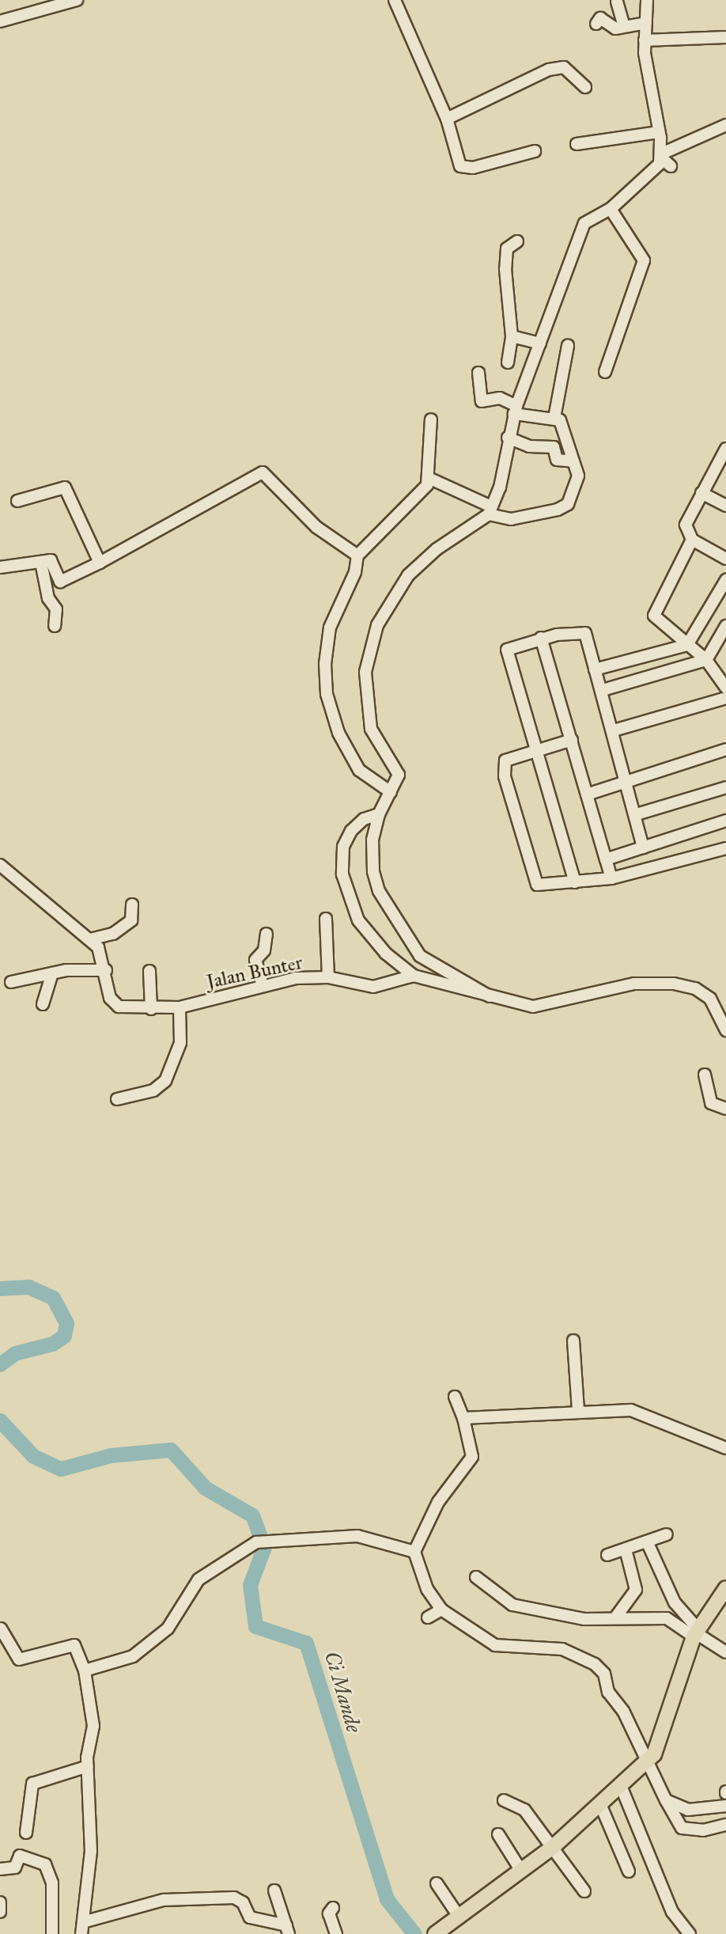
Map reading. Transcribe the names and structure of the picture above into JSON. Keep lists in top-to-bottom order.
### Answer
{
  "streets": {
    "street": ["Jalan Bunter"]
  },
  "water": ["Ci Mande"]
}
